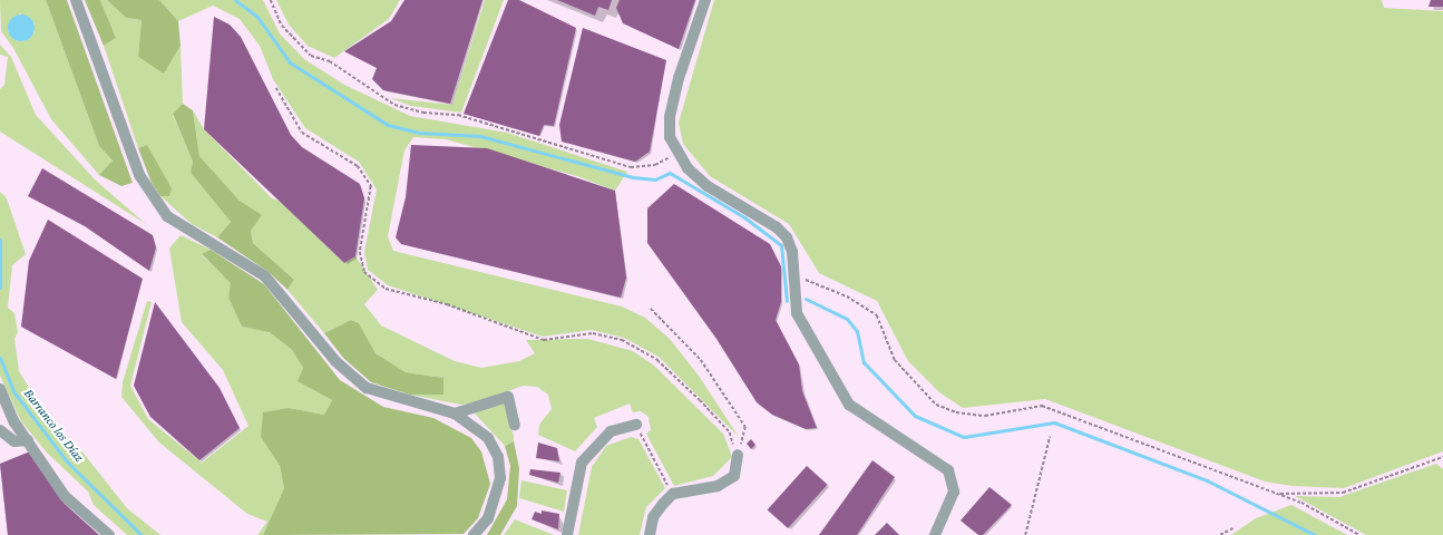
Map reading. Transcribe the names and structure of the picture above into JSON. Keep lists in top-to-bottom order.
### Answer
{
  "water": ["Barranco los Díaz"]
}
